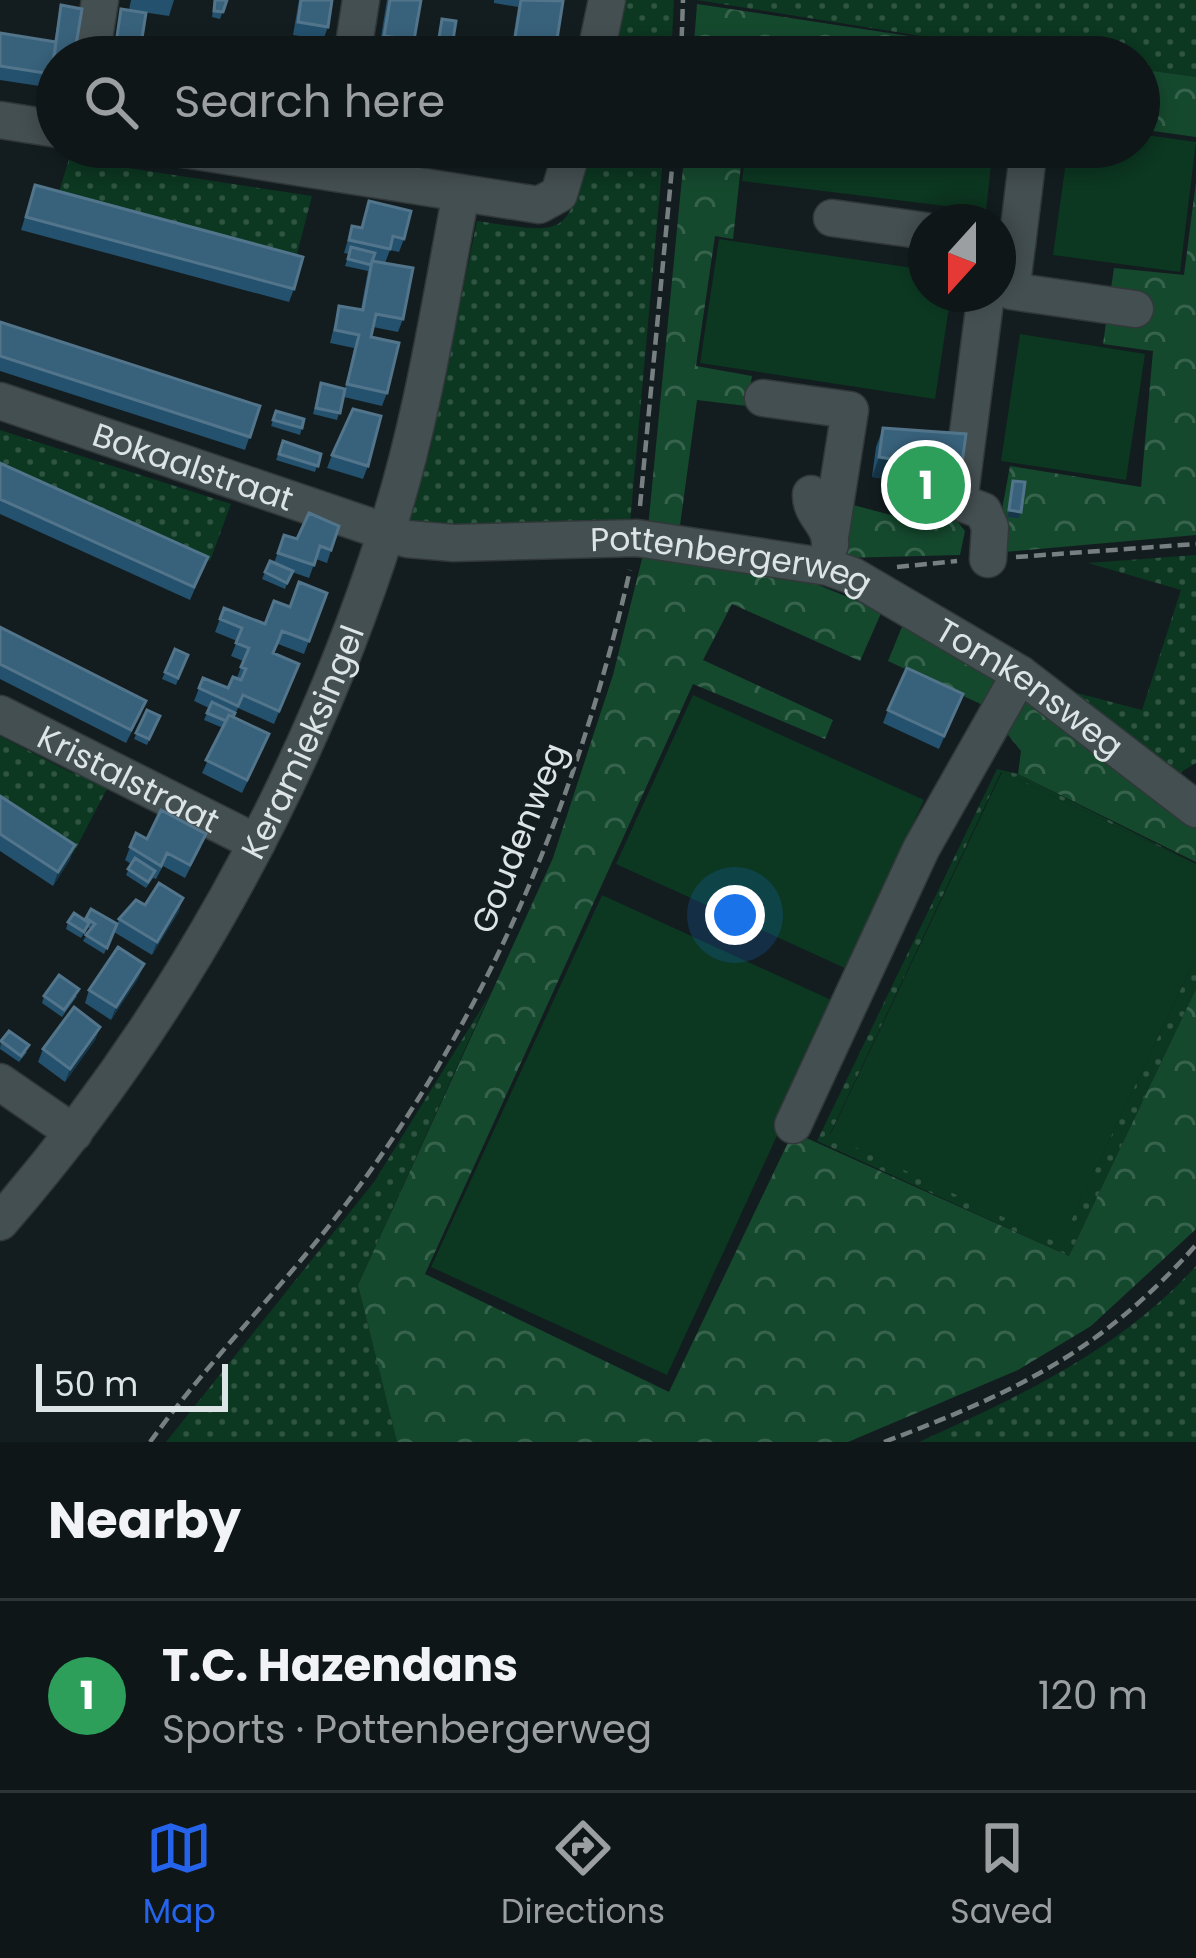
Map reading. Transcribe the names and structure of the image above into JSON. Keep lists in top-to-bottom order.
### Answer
{
  "streets": {
    "street": [
      "Bokaalstraat",
      "Pottenbergerweg",
      "Tomkensweg",
      "Keramieksingel",
      "Kristalstraat"
    ],
    "path": ["Goudenweg"]
  },
  "crossings": [
    ["Bokaalstraat", "Pottenbergerweg"],
    ["Bokaalstraat", "Keramieksingel"],
    ["Pottenbergerweg", "Tomkensweg"],
    ["Pottenbergerweg", "Keramieksingel"],
    ["Pottenbergerweg", "Goudenweg"],
    ["Keramieksingel", "Kristalstraat"]
  ],
  "scale_bar": "50 m",
  "north": "bottom",
  "page": {
    "search": "Search here",
    "pins": "1",
    "scale": "50 m",
    "heading": "Nearby",
    "list": [
      {
        "mark": "1",
        "name": "T.C. Hazendans",
        "note": "Sports · Pottenbergerweg",
        "value": "120 m"
      }
    ],
    "nav": ["Map", "Directions", "Saved"]
  }
}
